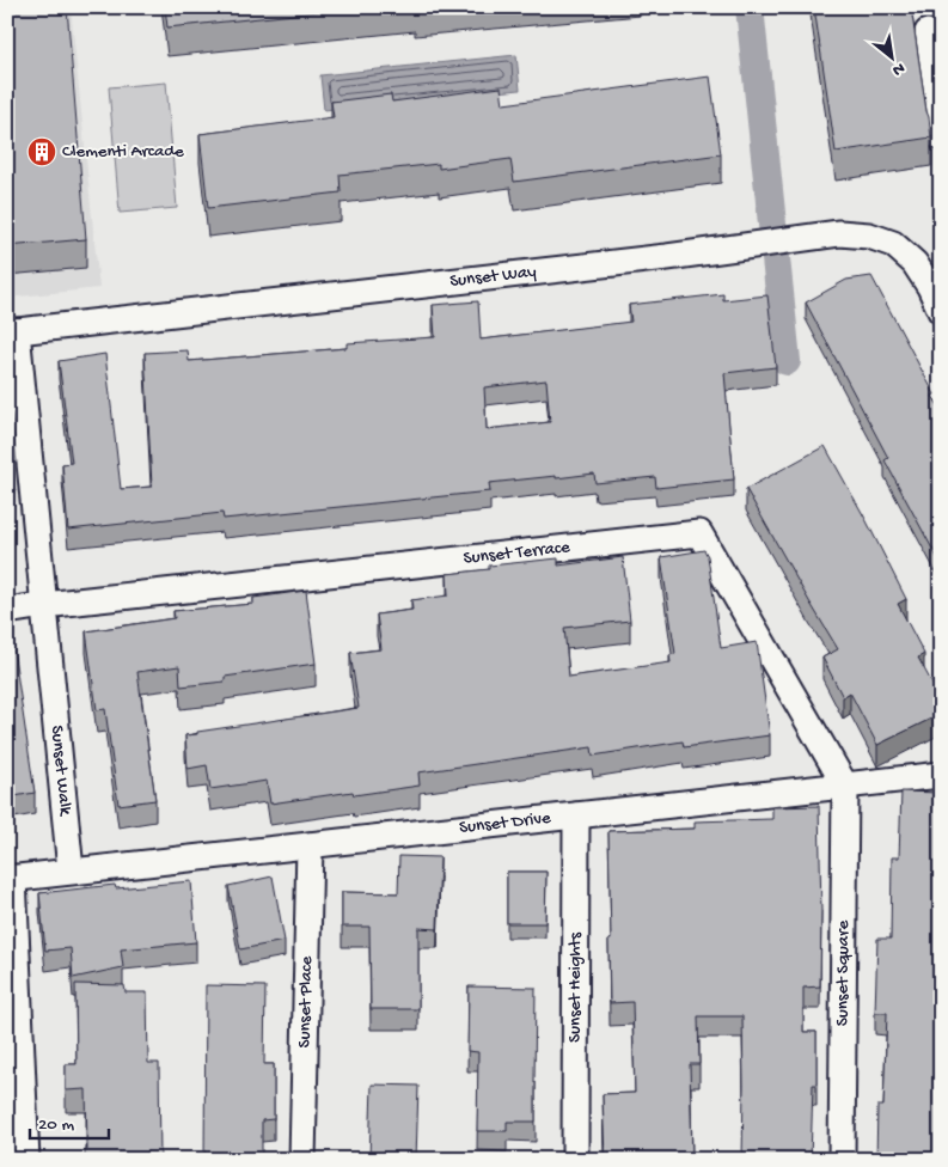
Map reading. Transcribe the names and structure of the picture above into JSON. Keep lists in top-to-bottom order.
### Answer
{
  "streets": {
    "street": [
      "Sunset Way",
      "Sunset Terrace",
      "Sunset Walk",
      "Sunset Drive",
      "Sunset Square",
      "Sunset Heights",
      "Sunset Place"
    ]
  },
  "crossings": [
    ["Sunset Way", "Sunset Walk"],
    ["Sunset Terrace", "Sunset Walk"],
    ["Sunset Terrace", "Sunset Drive"],
    ["Sunset Terrace", "Sunset Square"],
    ["Sunset Walk", "Sunset Drive"],
    ["Sunset Drive", "Sunset Square"],
    ["Sunset Drive", "Sunset Heights"],
    ["Sunset Drive", "Sunset Place"]
  ],
  "places": {
    "building": ["Clementi Arcade"]
  },
  "scale_bar": "20 m",
  "north": "bottom right"
}
